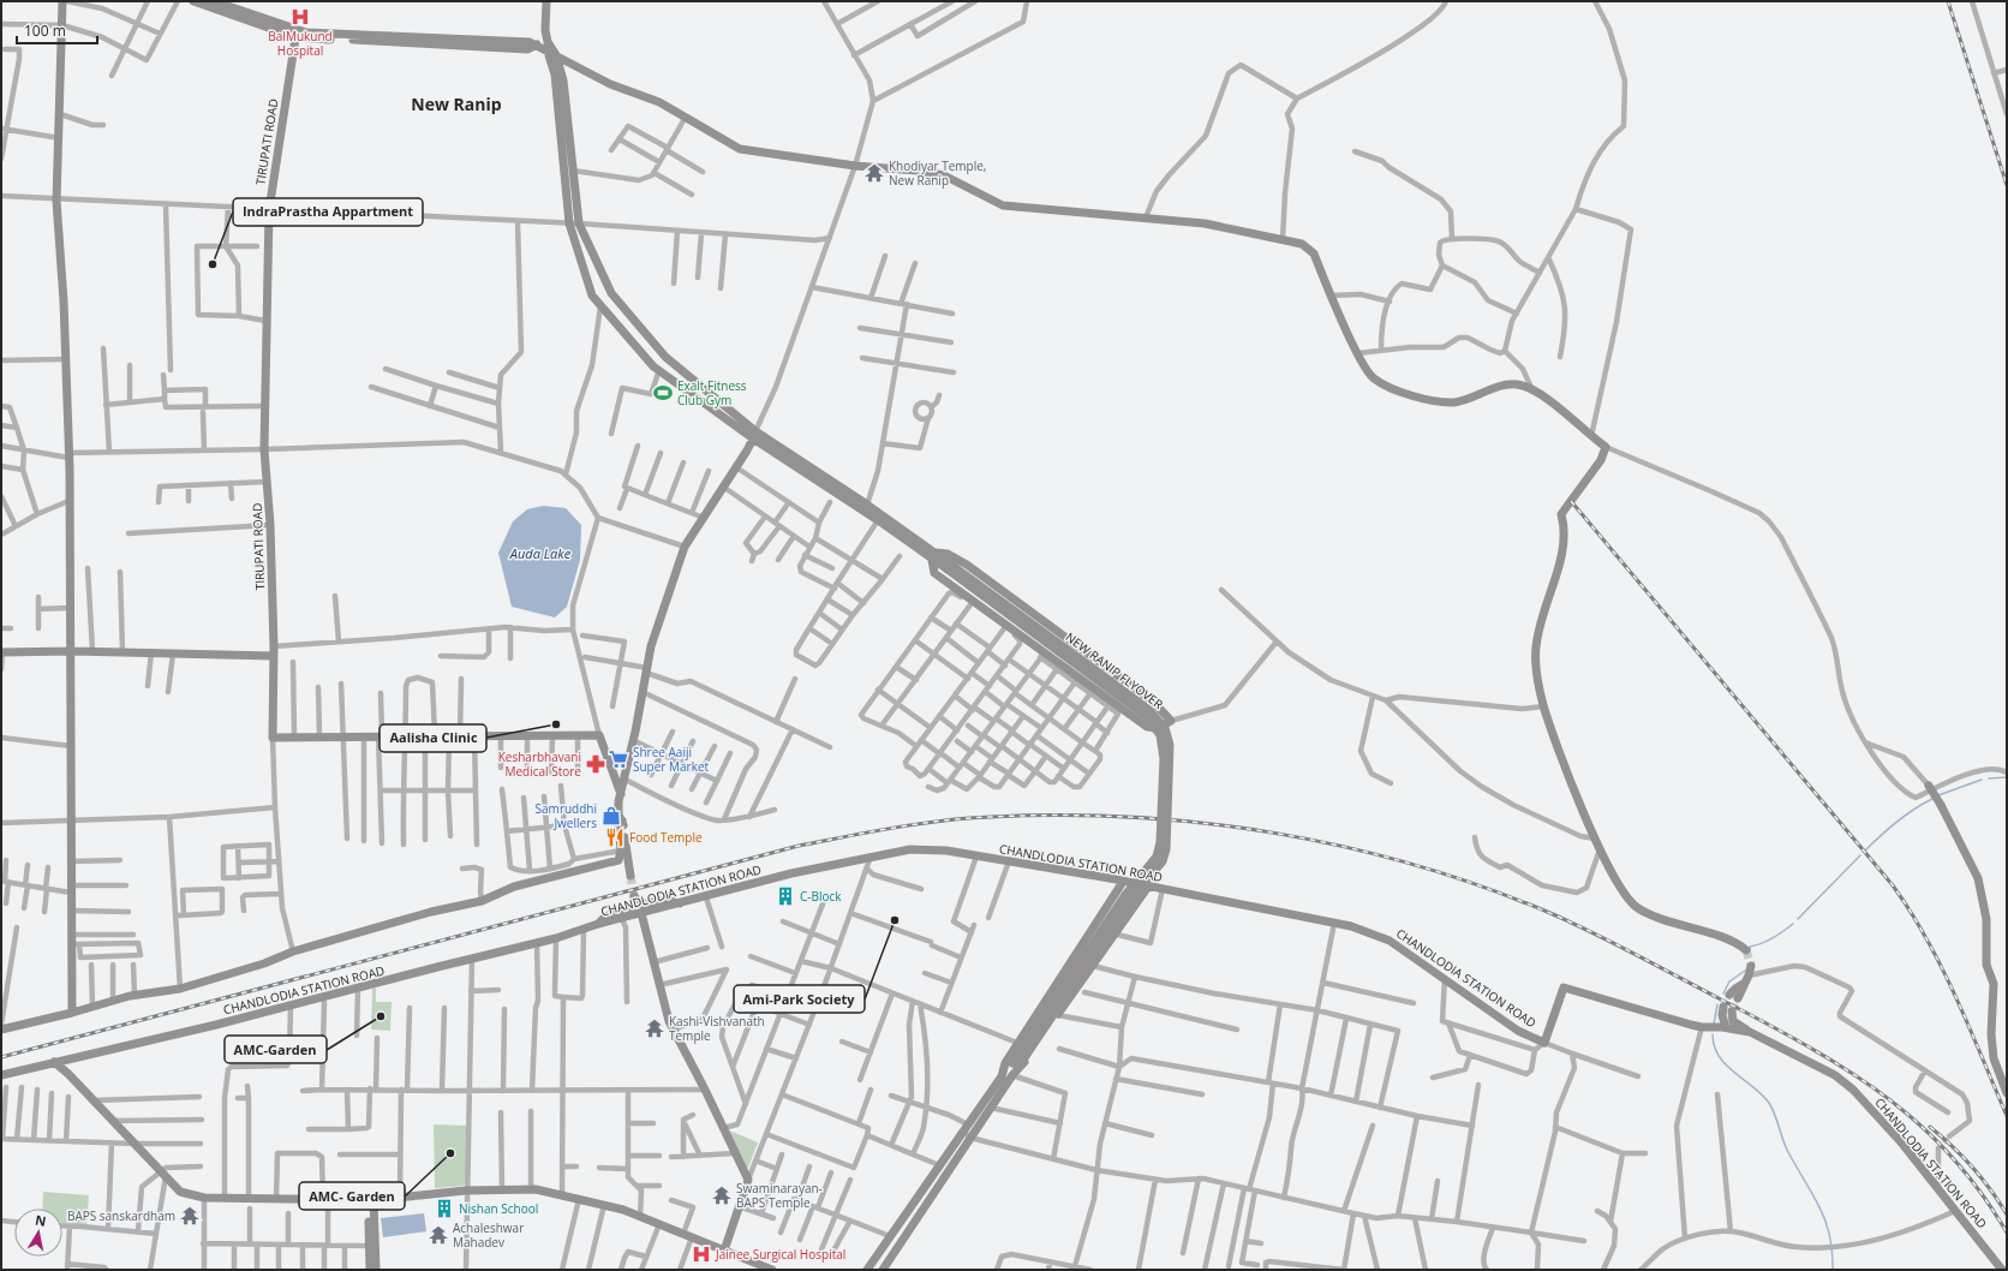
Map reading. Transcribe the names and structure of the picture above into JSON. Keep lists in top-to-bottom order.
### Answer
{
  "streets": {
    "street": ["TIRUPATI ROAD", "NEW RANIP FLYOVER", "CHANDLODIA STATION ROAD"]
  },
  "districts": ["New Ranip"],
  "water": ["Auda Lake"],
  "places": {
    "hospital": ["BalMukund Hospital", "Jainee Surgical Hospital"],
    "temple": [
      "Khodiyar Temple, New Ranip",
      "Kashi-Vishvanath Temple",
      "Swaminarayan- BAPS Temple",
      "BAPS sanskardham",
      "Achaleshwar Mahadev"
    ],
    "other": [
      "IndraPrastha Appartment",
      "Aalisha Clinic",
      "Ami-Park Society",
      "AMC-Garden",
      "AMC- Garden"
    ],
    "sports": ["Exalt Fitness Club Gym"],
    "supermarket": ["Shree Aaiji Super Market"],
    "pharmacy": ["Kesharbhavani Medical Store"],
    "shop": ["Samruddhi Jwellers"],
    "restaurant": ["Food Temple"],
    "building": ["C-Block", "Nishan School"]
  },
  "scale_bar": "100 m",
  "north": "top"
}
